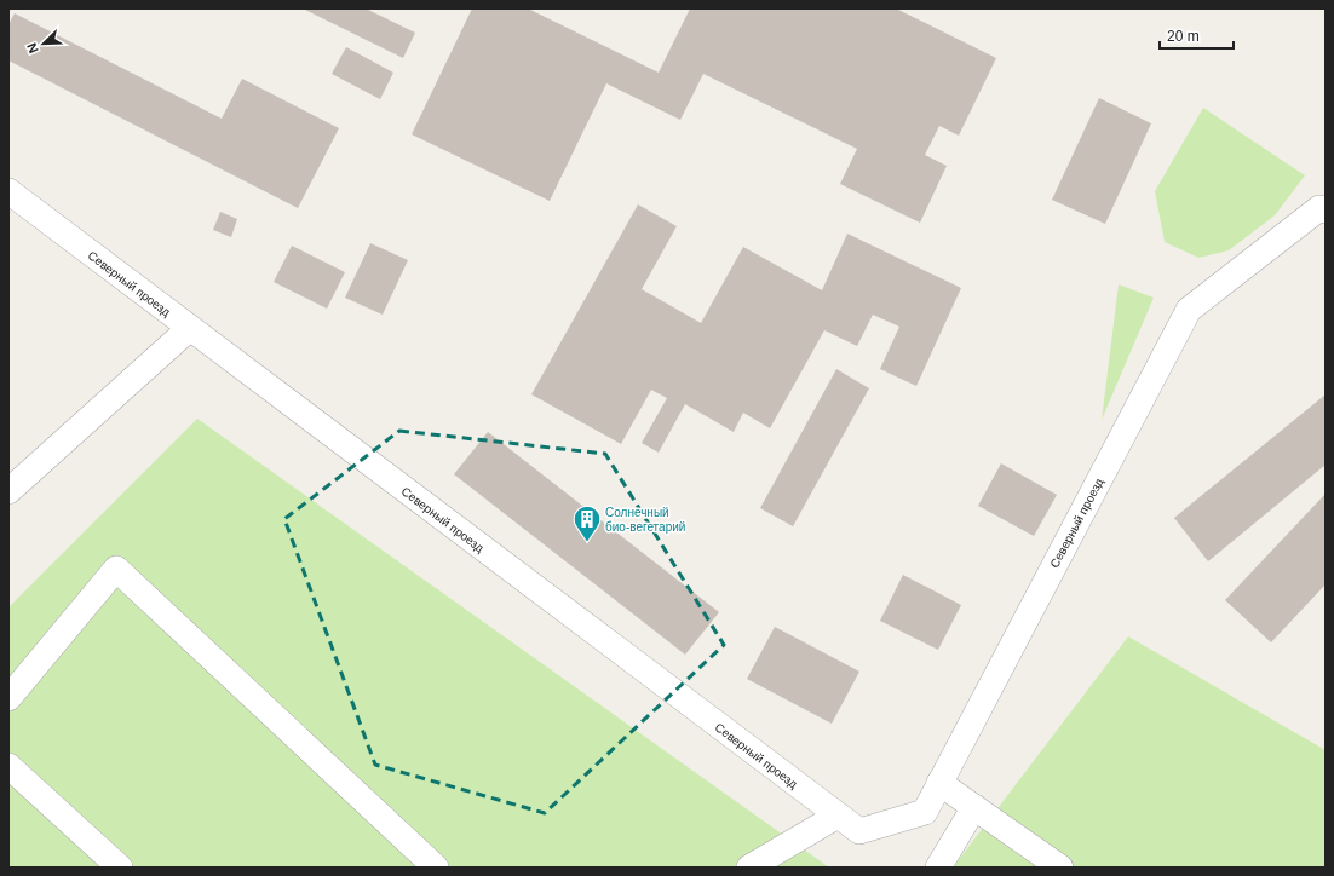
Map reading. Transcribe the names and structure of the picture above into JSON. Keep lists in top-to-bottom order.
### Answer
{
  "streets": {
    "street": ["Северный проезд"]
  },
  "places": {
    "building": ["Солнечный био-вегетарий"]
  },
  "scale_bar": "20 m",
  "north": "bottom left"
}
